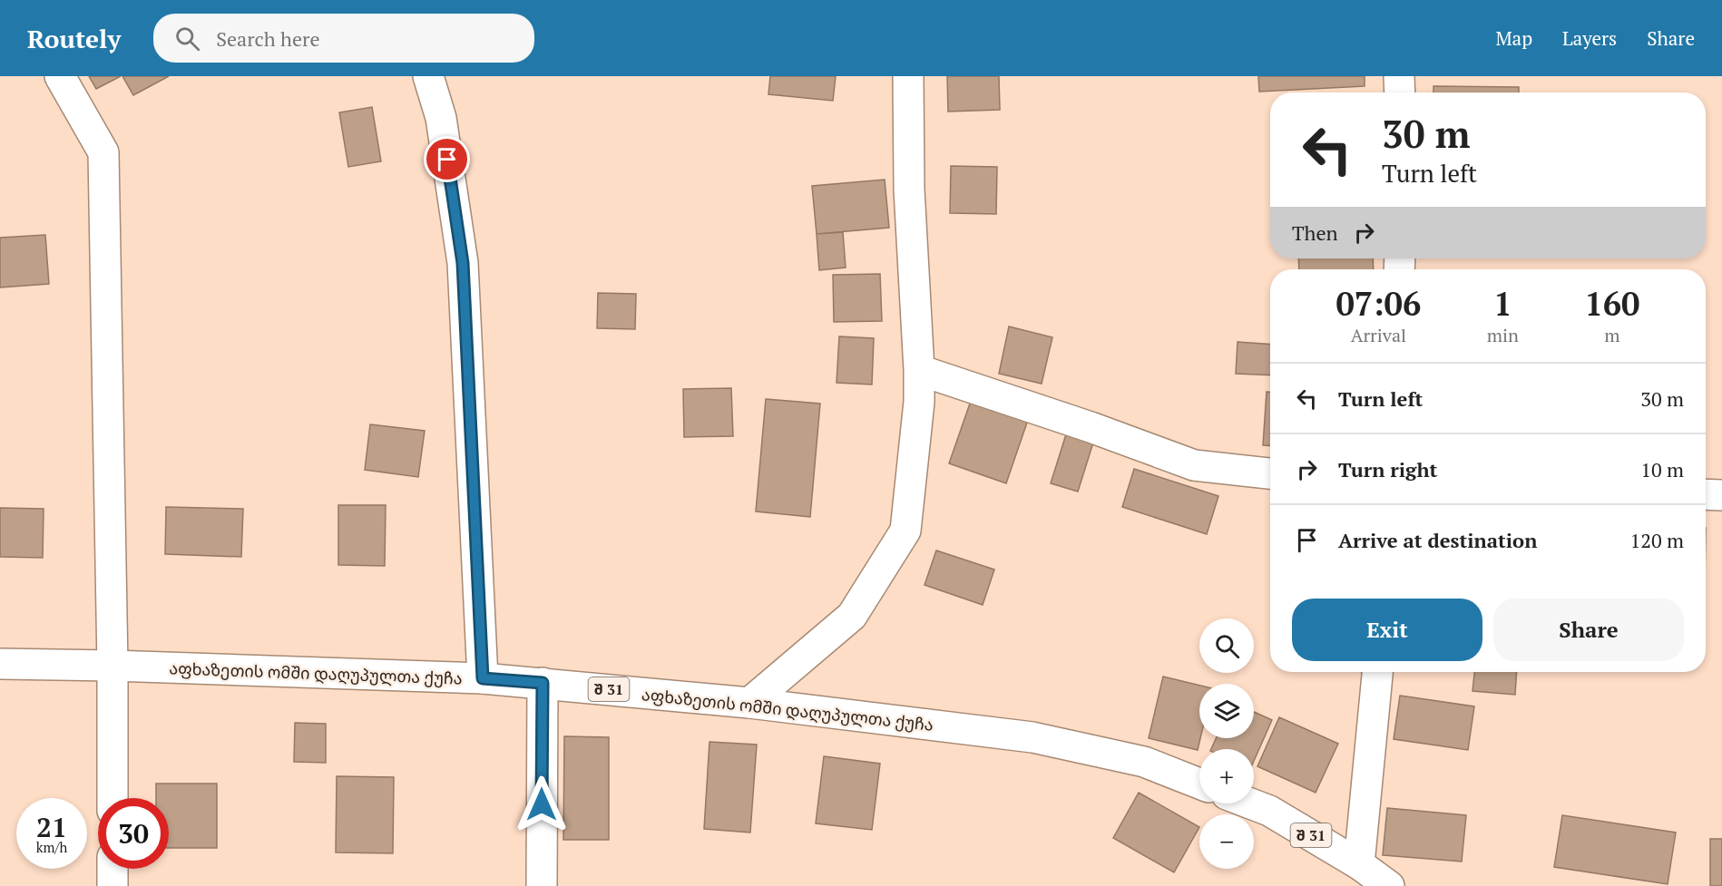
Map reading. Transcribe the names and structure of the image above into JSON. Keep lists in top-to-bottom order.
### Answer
{
  "streets": {
    "street": ["აფხაზეთის ომში დაღუპულთა ქუჩა", "შ 31"]
  },
  "page": {
    "header": "Routely",
    "search": "Search here",
    "nav": ["Map", "Layers", "Share"],
    "turn": ["30 m", "Turn left"],
    "then": "Then",
    "eta": [
      "07:06",
      "Arrival",
      "1",
      "min",
      "160",
      "m"
    ],
    "list": [
      {
        "name": "Turn left",
        "value": "30 m"
      },
      {
        "name": "Turn right",
        "value": "10 m"
      },
      {
        "name": "Arrive at destination",
        "value": "120 m"
      }
    ],
    "buttons": ["Exit", "Share"],
    "map_buttons": ["+", "−"],
    "speed": "21 km/h",
    "limit": "30"
  }
}
